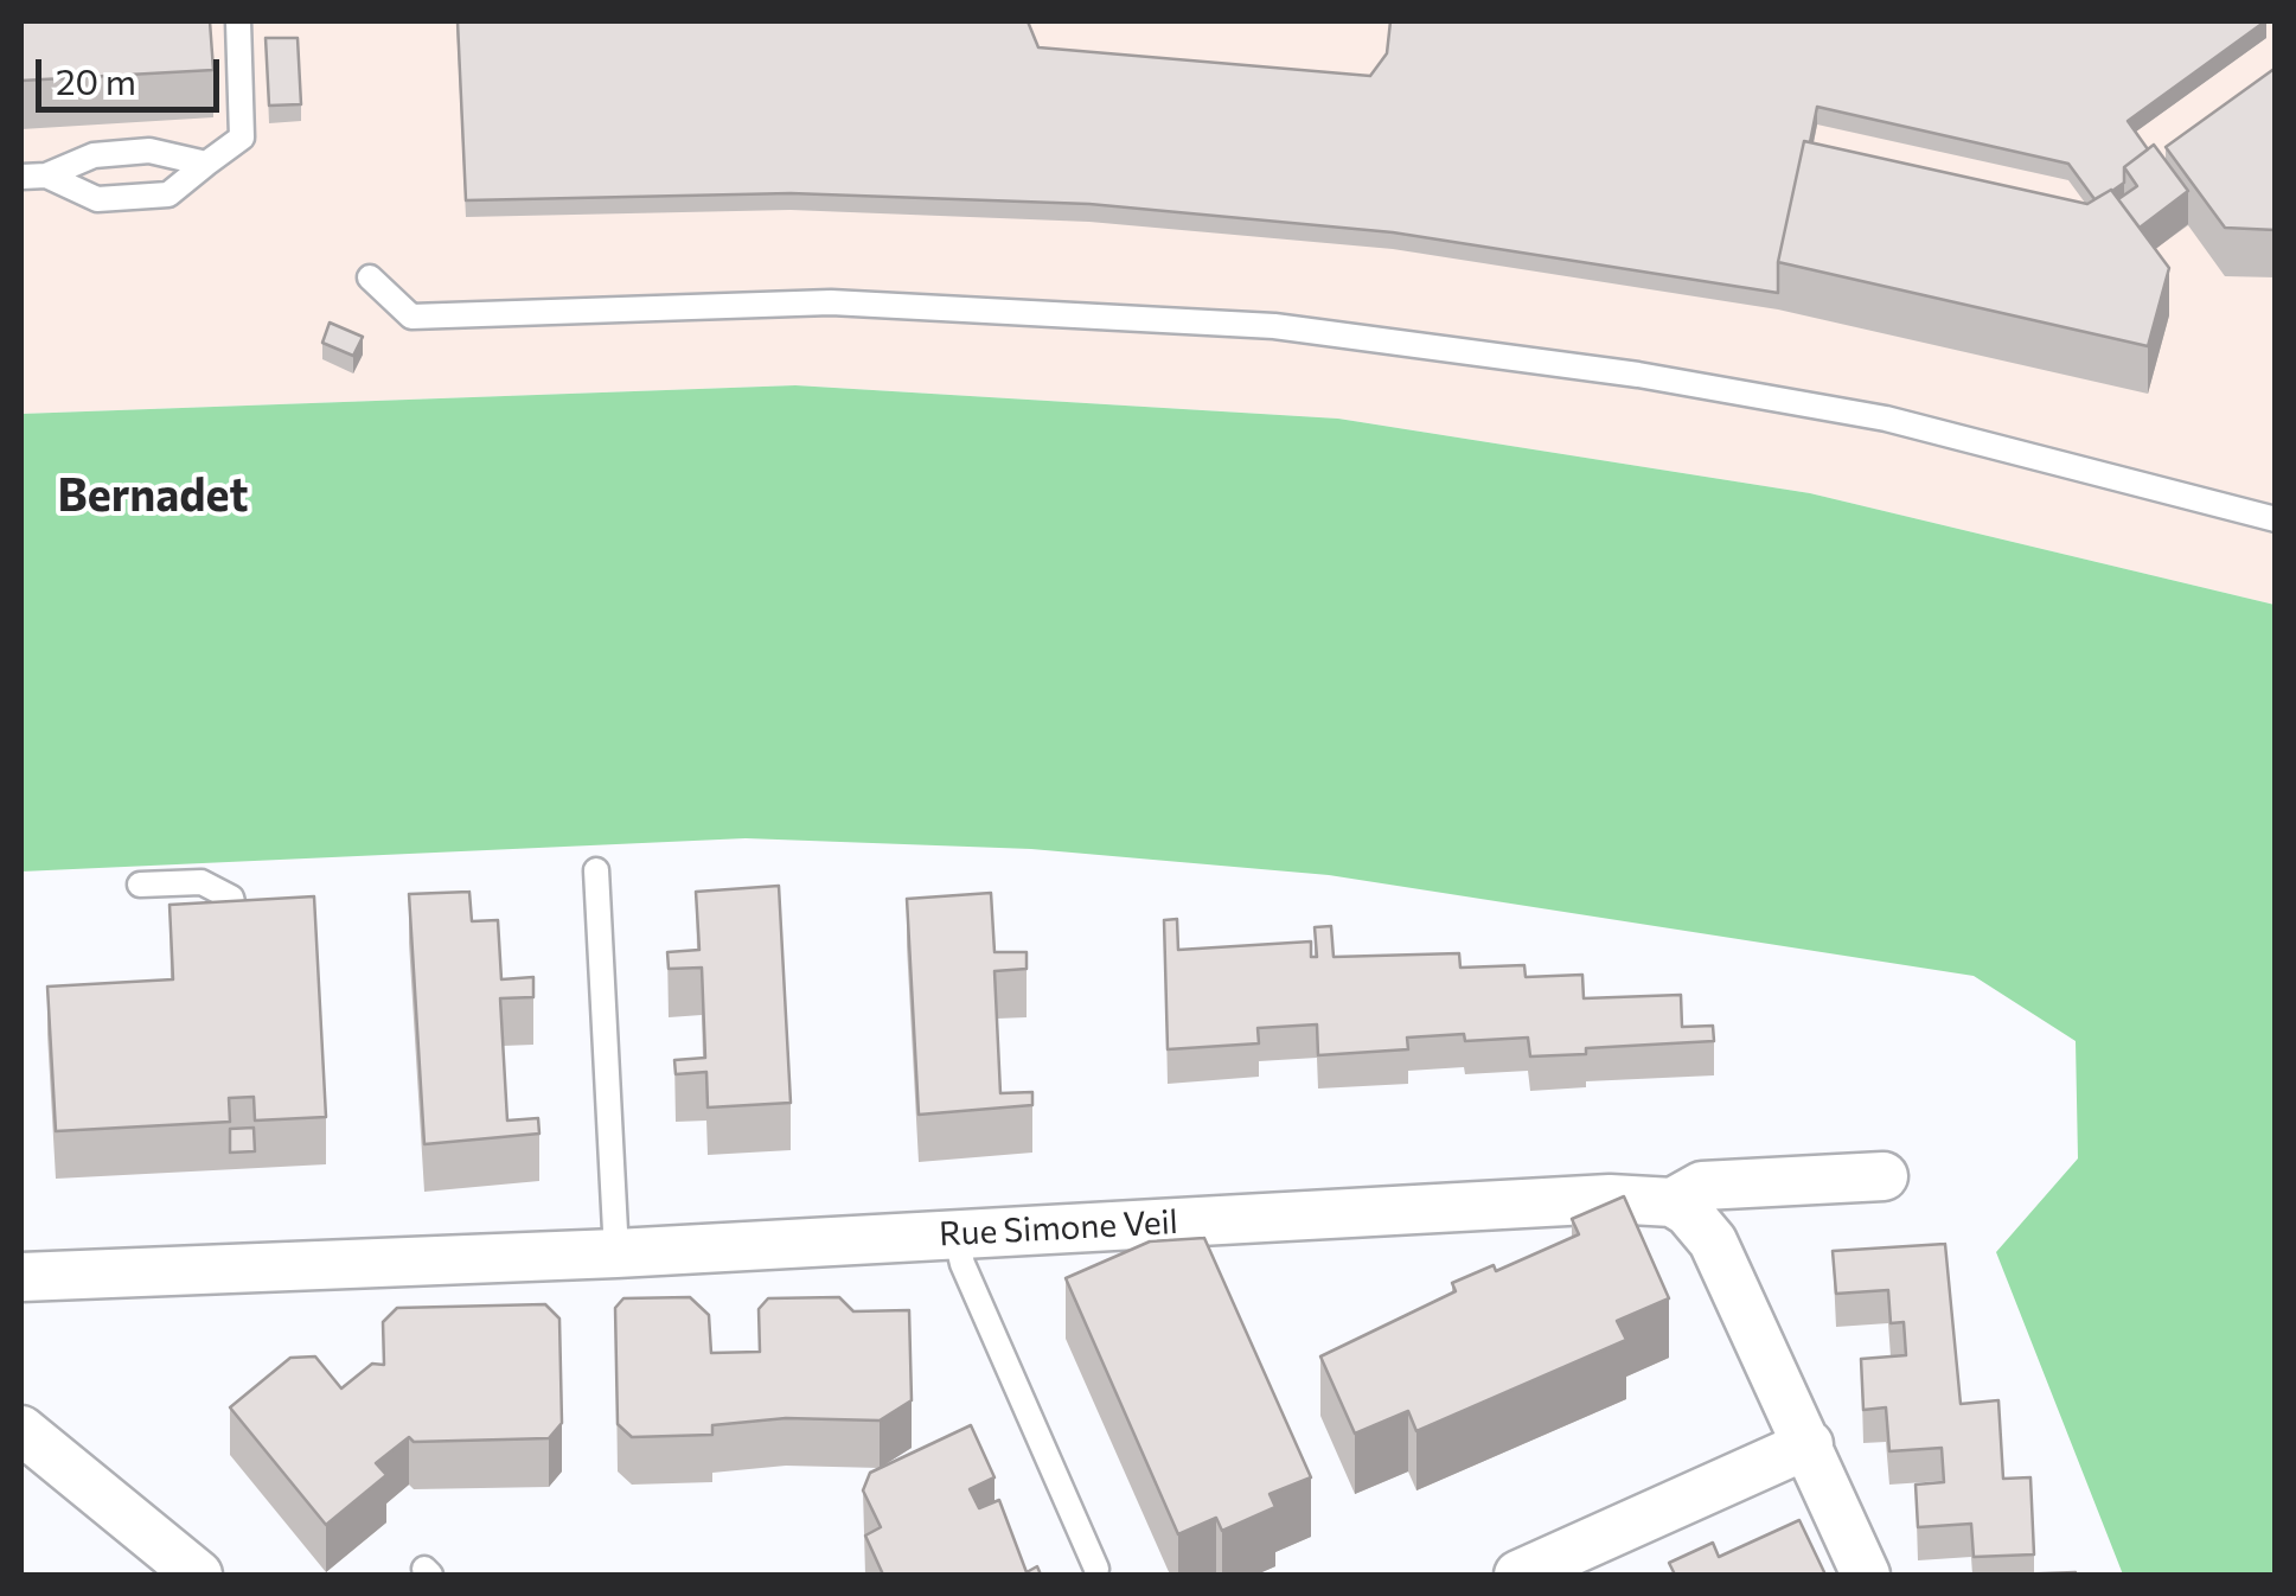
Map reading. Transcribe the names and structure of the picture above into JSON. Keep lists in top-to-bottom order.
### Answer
{
  "streets": {
    "street": ["Rue Simone Veil"]
  },
  "districts": ["Bernadet"],
  "scale_bar": "20 m"
}
